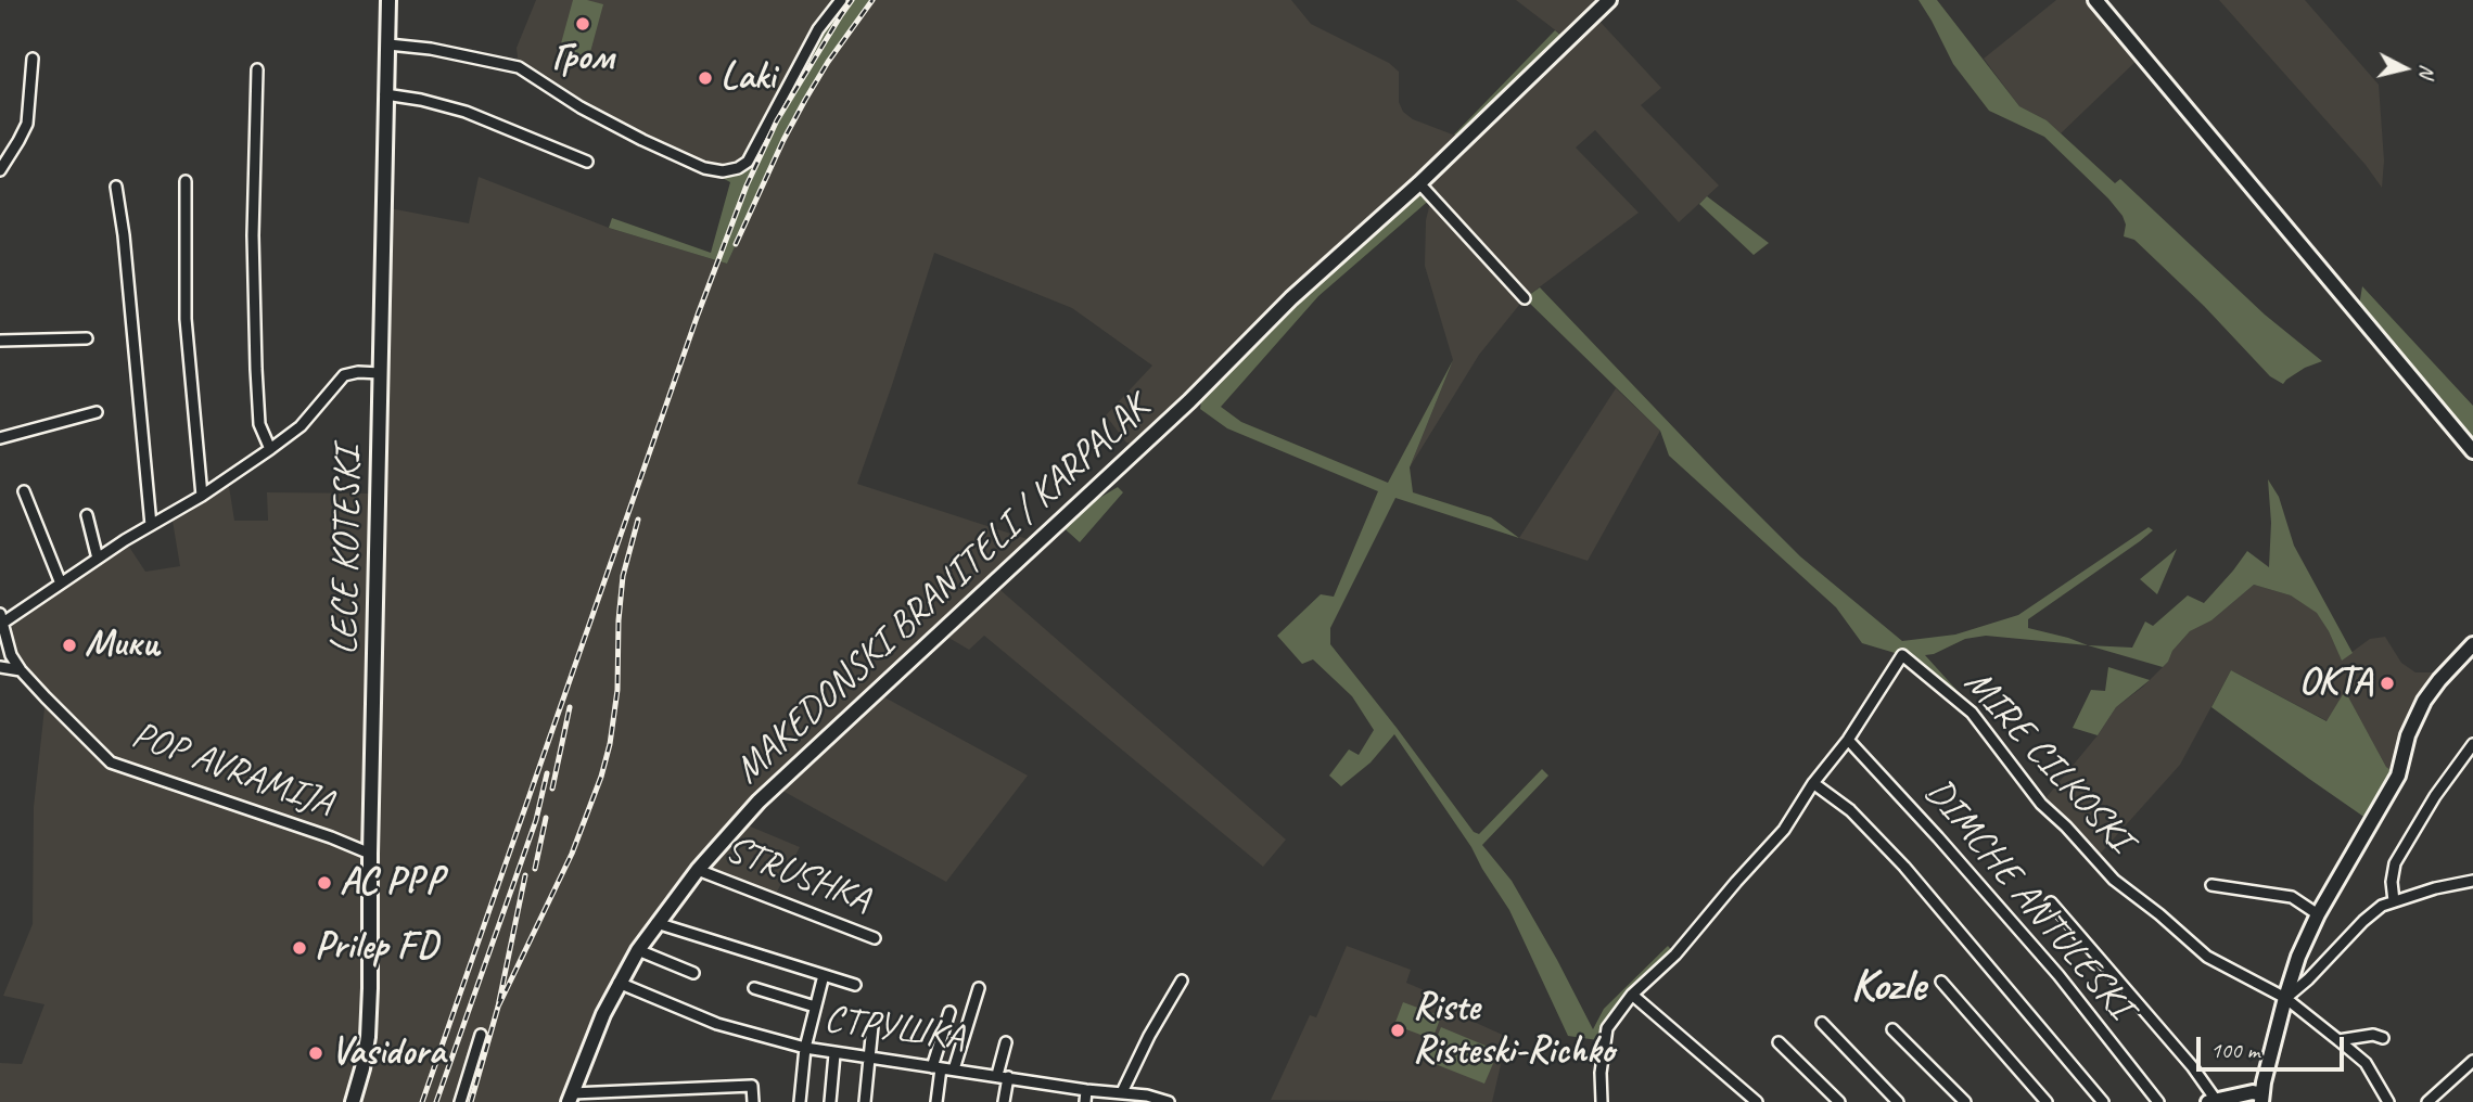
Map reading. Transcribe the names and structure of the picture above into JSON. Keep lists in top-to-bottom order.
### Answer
{
  "streets": {
    "main road": ["LECE KOTESKI", "MAKEDONSKI BRANITELI / KARPALAK", "DIMCHE ANTULESKI"],
    "street": [
      "MIRE CILKOSKI",
      "POP AVRAMIJA",
      "STRUSHKA",
      "СТРУШКА"
    ]
  },
  "crossings": [
    ["LECE KOTESKI", "POP AVRAMIJA"],
    ["MAKEDONSKI BRANITELI / KARPALAK", "STRUSHKA"],
    ["MAKEDONSKI BRANITELI / KARPALAK", "СТРУШКА"],
    ["MIRE CILKOSKI", "DIMCHE ANTULESKI"]
  ],
  "districts": ["Kozle"],
  "places": [
    "Гром",
    "Laki",
    "Мики",
    "OKTA",
    "АС РРР",
    "Prilep FD",
    "Riste Risteski-Richko",
    "Vasidora"
  ],
  "scale_bar": "100 m",
  "north": "right"
}
